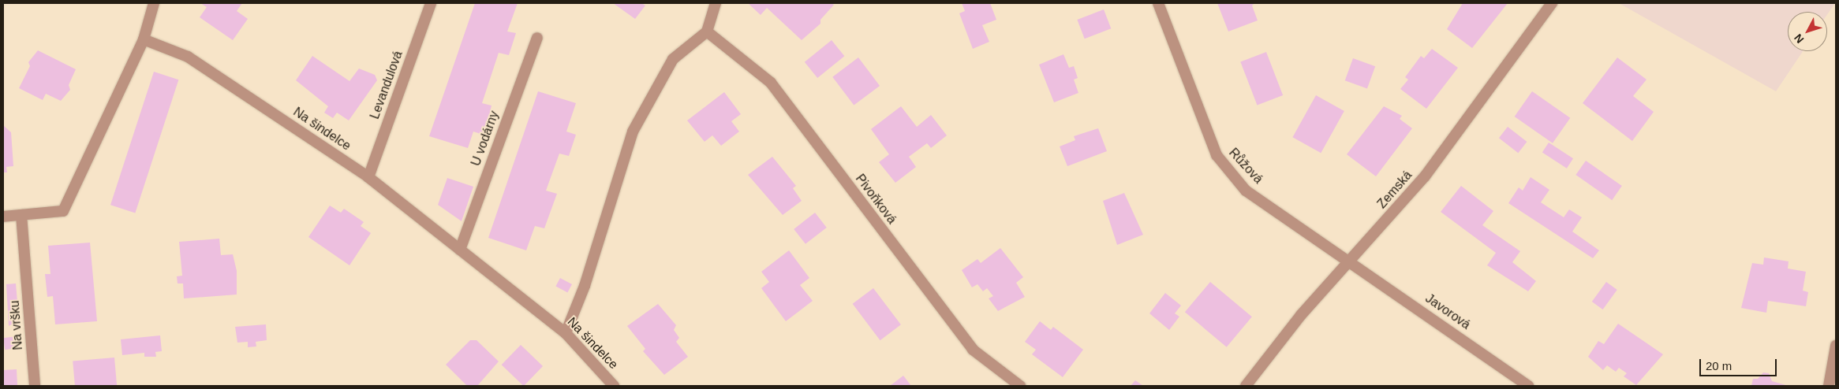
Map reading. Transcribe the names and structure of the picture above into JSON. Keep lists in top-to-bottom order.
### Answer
{
  "streets": {
    "street": [
      "Levandulová",
      "Na šindelce",
      "U vodárny",
      "Růžová",
      "Zemská",
      "Pivoňková",
      "Javorová",
      "Na vršku"
    ]
  },
  "crossings": [
    ["Levandulová", "Na šindelce"],
    ["Na šindelce", "U vodárny"],
    ["Růžová", "Zemská"],
    ["Růžová", "Javorová"],
    ["Zemská", "Javorová"]
  ],
  "scale_bar": "20 m",
  "north": "bottom left"
}
